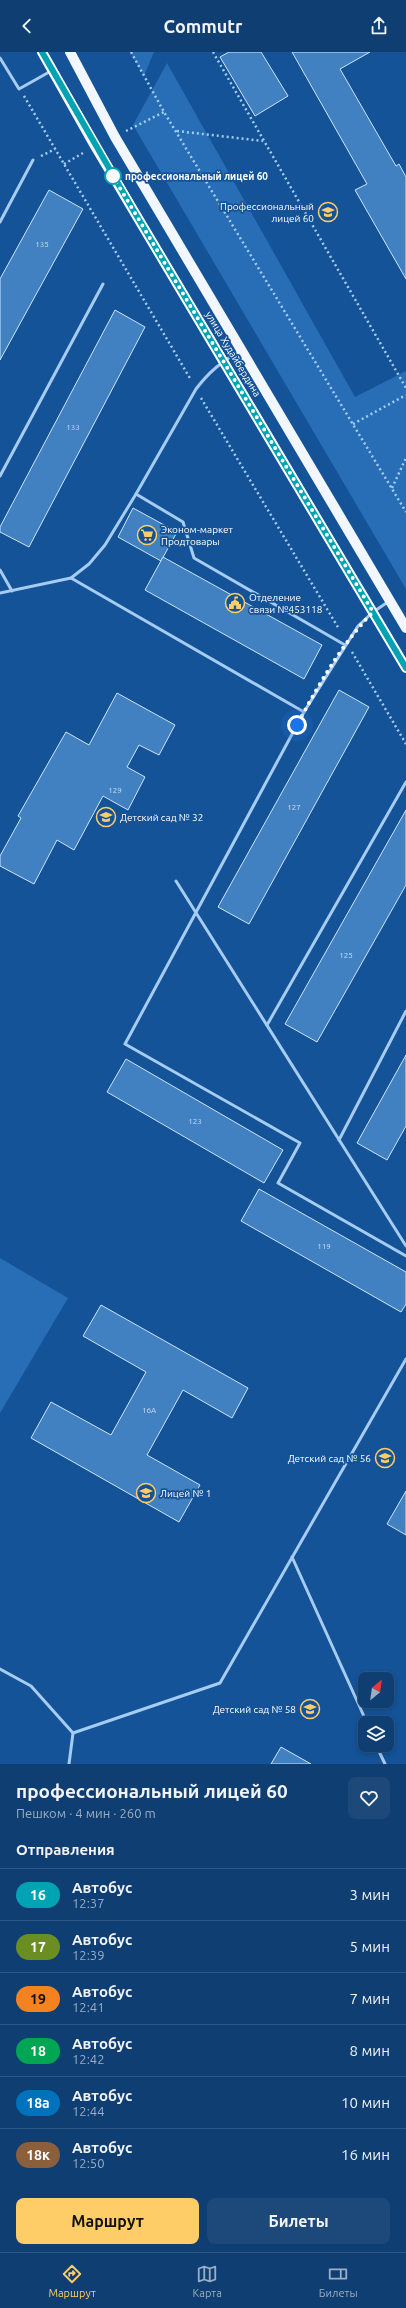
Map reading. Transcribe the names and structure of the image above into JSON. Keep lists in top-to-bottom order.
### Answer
{
  "streets": {
    "main road": ["улица Худайбердина"]
  },
  "places": {
    "other": ["профессиональный лицей 60"],
    "school or university": [
      "Профессиональный лицей 60",
      "Детский сад № 32",
      "Детский сад № 56",
      "Лицей № 1",
      "Детский сад № 58"
    ],
    "supermarket": ["Эконом-маркет Продтовары"],
    "public building": ["Отделение связи №453118"]
  },
  "lines": ["bus line 16"],
  "house_numbers": [
    "135",
    "133",
    "129",
    "127",
    "125",
    "123",
    "119",
    "16А"
  ],
  "north": "top right",
  "page": {
    "header": "Commutr",
    "heading": [
      ["профессиональный лицей 60", "Пешком · 4 мин · 260 m"],
      "Отправления"
    ],
    "list": [
      {
        "mark": "16",
        "name": "Автобус",
        "note": "12:37",
        "value": "3 мин"
      },
      {
        "mark": "17",
        "name": "Автобус",
        "note": "12:39",
        "value": "5 мин"
      },
      {
        "mark": "19",
        "name": "Автобус",
        "note": "12:41",
        "value": "7 мин"
      },
      {
        "mark": "18",
        "name": "Автобус",
        "note": "12:42",
        "value": "8 мин"
      },
      {
        "mark": "18а",
        "name": "Автобус",
        "note": "12:44",
        "value": "10 мин"
      },
      {
        "mark": "18к",
        "name": "Автобус",
        "note": "12:50",
        "value": "16 мин"
      }
    ],
    "buttons": ["Маршрут", "Билеты"],
    "tabs": ["Маршрут", "Карта", "Билеты"]
  }
}
